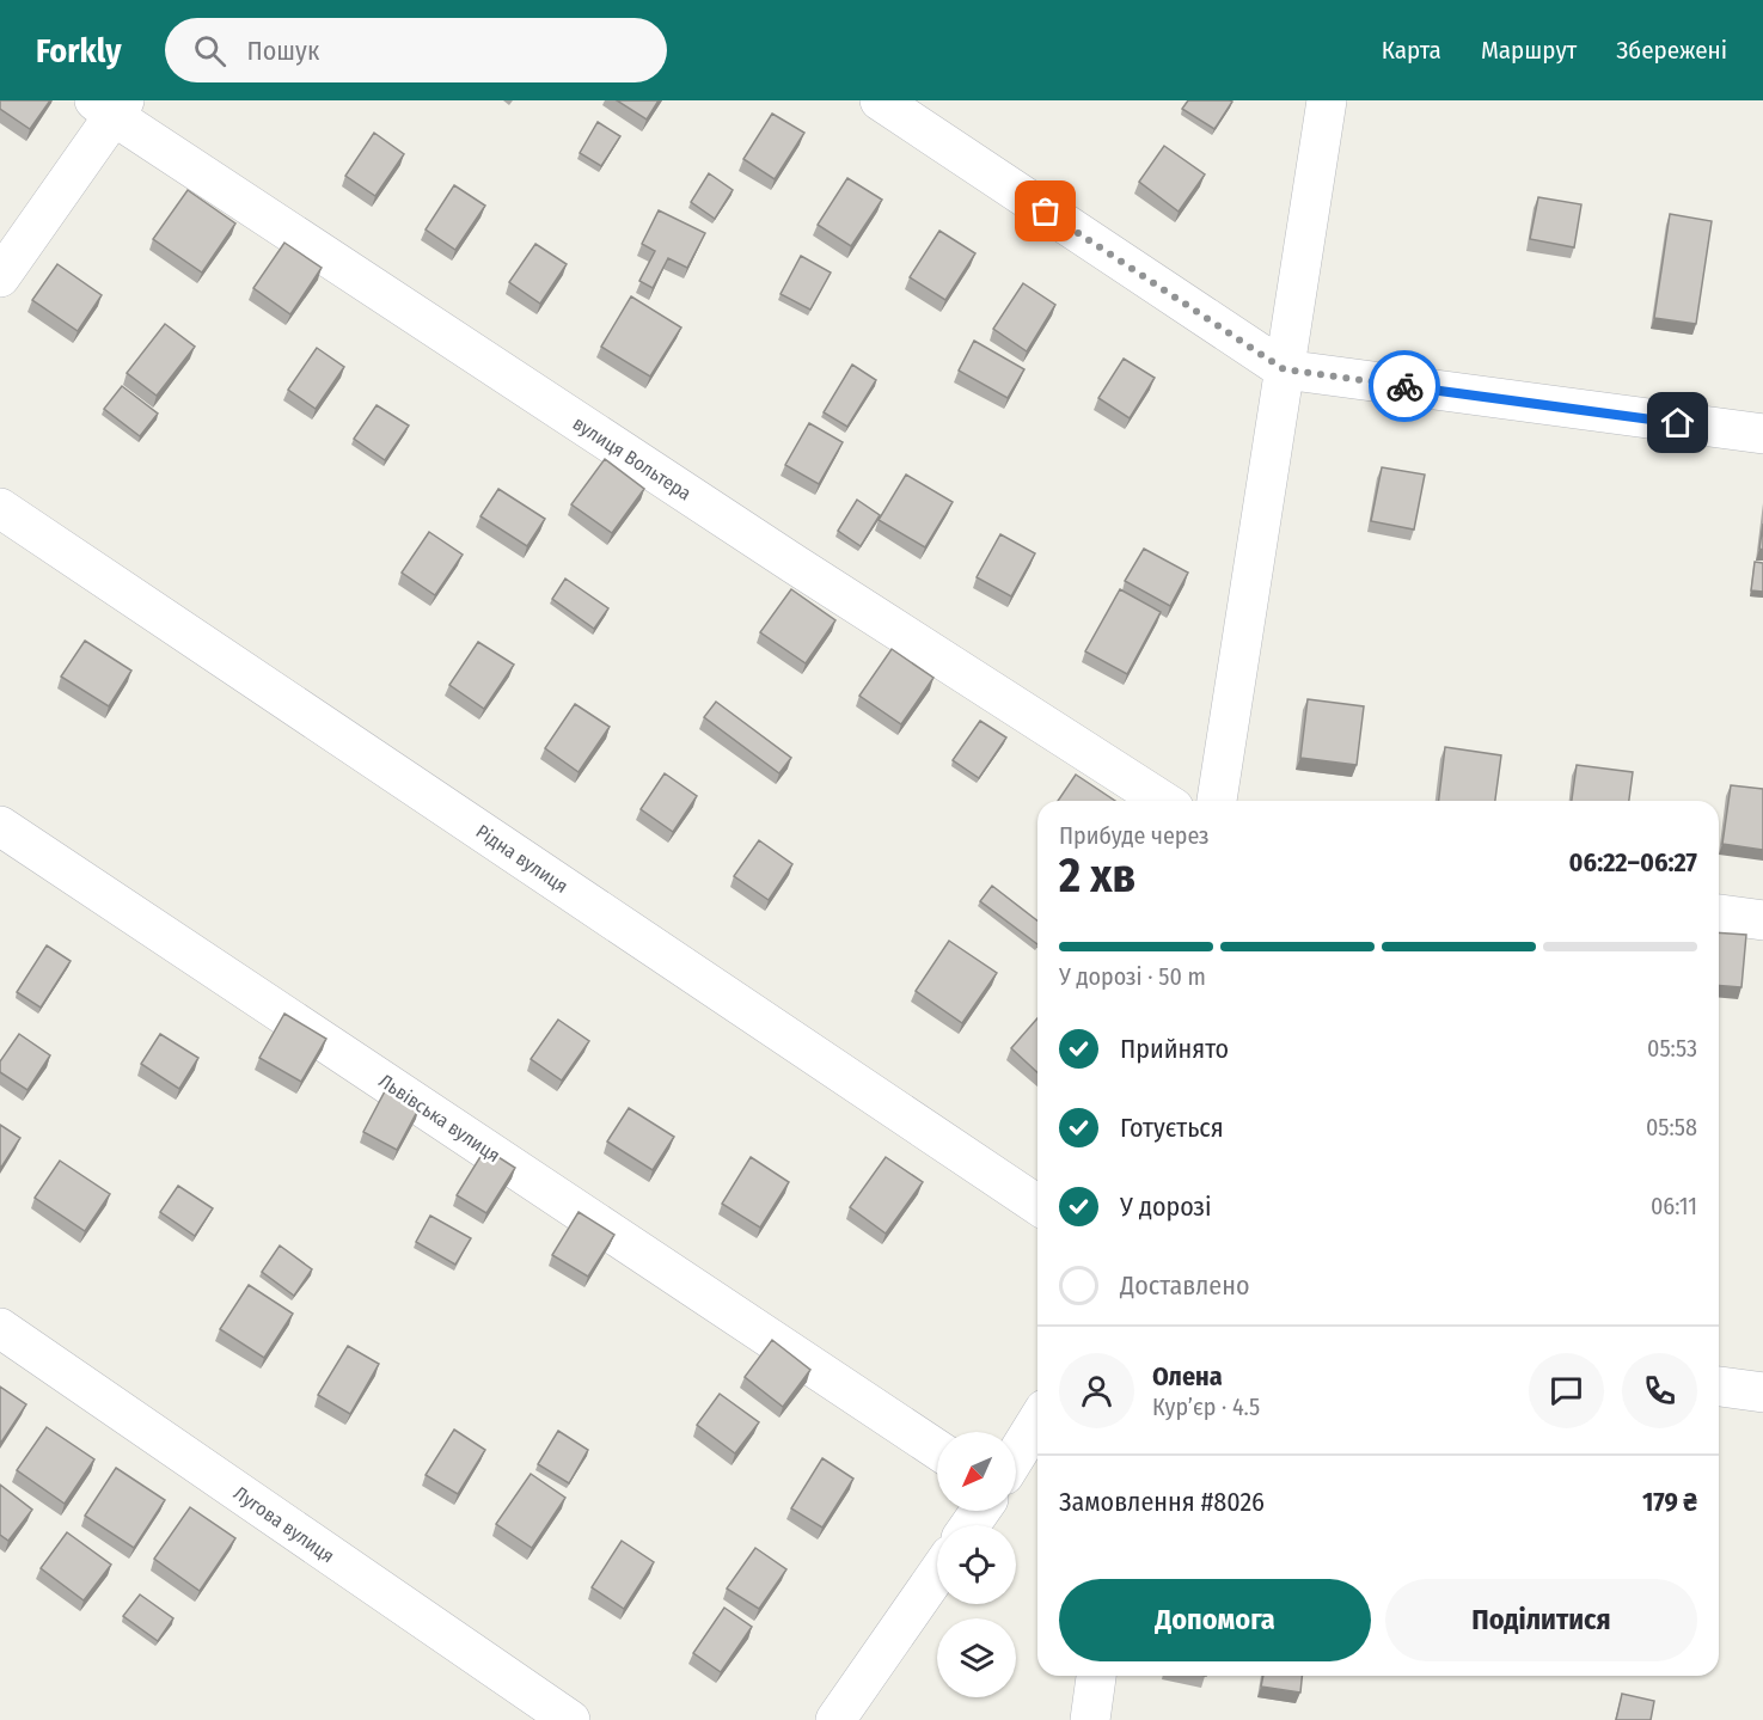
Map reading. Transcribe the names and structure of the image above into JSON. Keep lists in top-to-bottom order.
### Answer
{
  "streets": {
    "street": [
      "вулиця Вольтера",
      "Рідна вулиця",
      "Львівська вулиця",
      "Лугова вулиця"
    ]
  },
  "north": "bottom left",
  "page": {
    "header": "Forkly",
    "search": "Пошук",
    "nav": ["Карта", "Маршрут", "Збережені"],
    "heading": ["2 хв", "Прибуде через", "06:22–06:27"],
    "panel": [
      "Олена",
      "Кур’єр · 4.5",
      "Замовлення #8026",
      "179 ₴"
    ],
    "bar": "У дорозі · 50 m",
    "list": [
      ["Прийнято", "05:53"],
      ["Готується", "05:58"],
      ["У дорозі", "06:11"],
      "Доставлено"
    ],
    "buttons": ["Допомога", "Поділитися"]
  }
}
